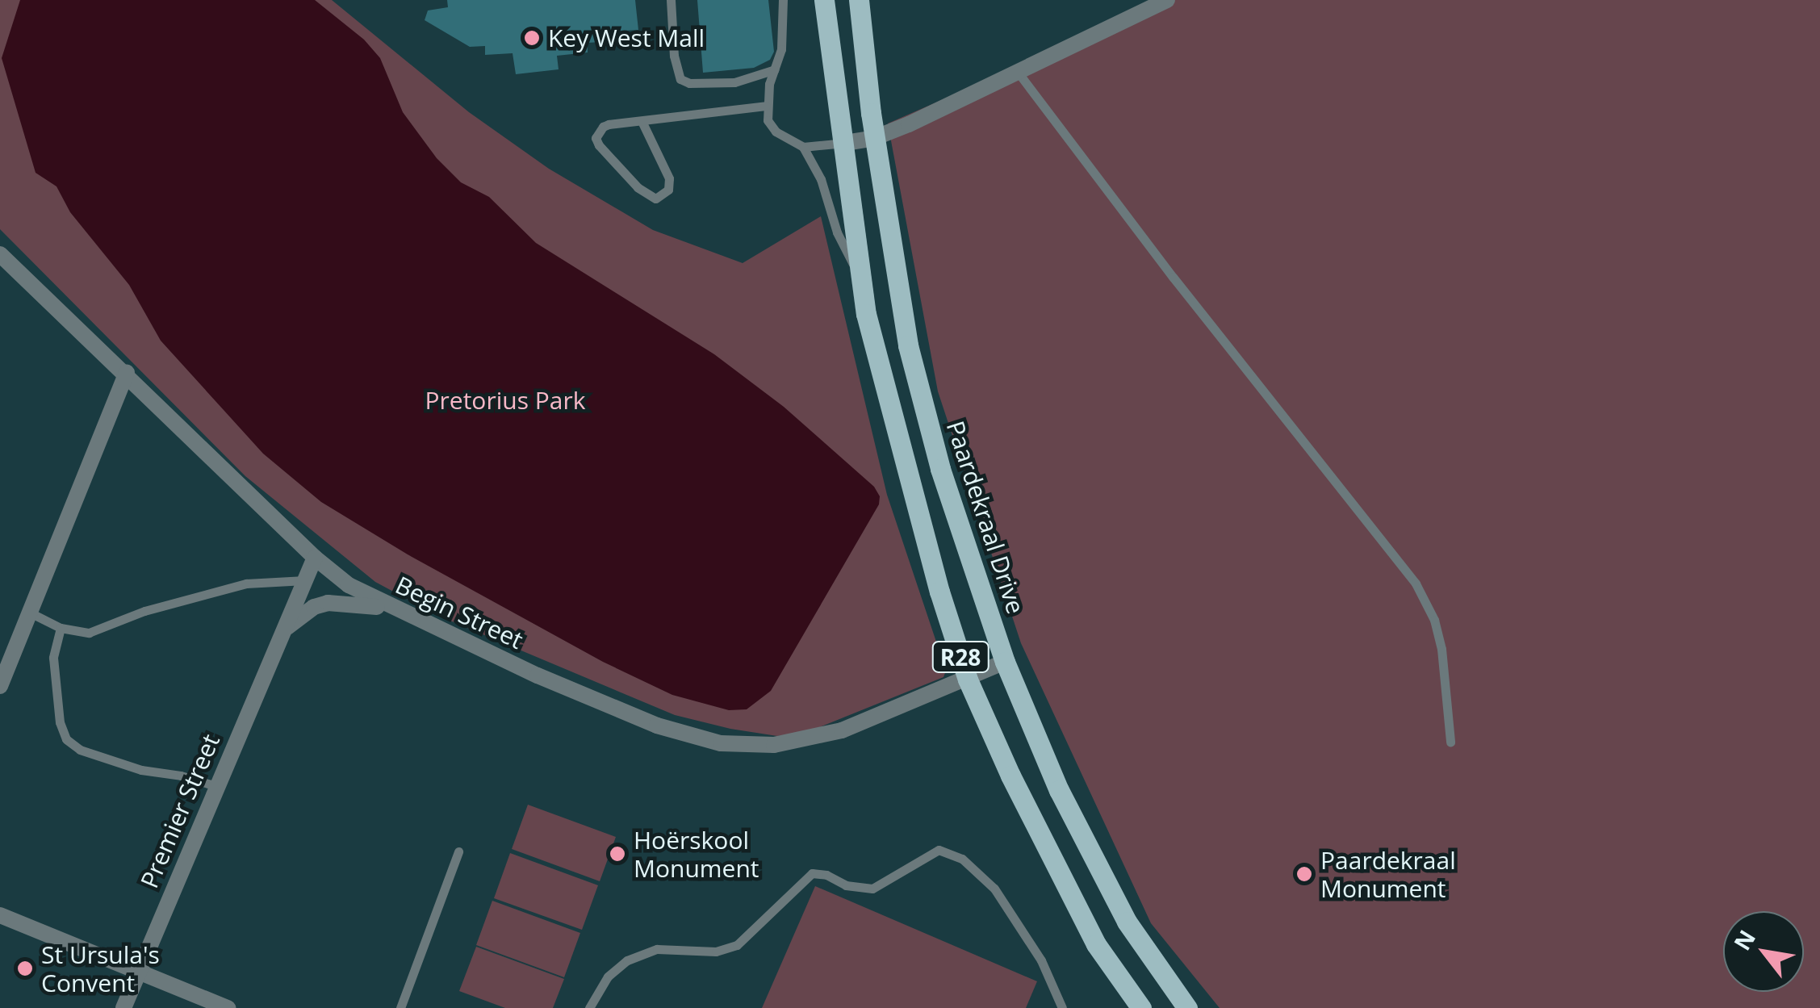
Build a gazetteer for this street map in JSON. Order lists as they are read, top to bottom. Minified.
{"streets":{"main road":["Paardekraal Drive","R28"],"street":["Begin Street","Premier Street"]},"crossings":[["Paardekraal Drive","Begin Street"],["Begin Street","R28"],["Begin Street","Premier Street"]],"parks":["Pretorius Park"],"places":["Key West Mall","Hoërskool Monument","Paardekraal Monument","St Ursula's Convent"],"north":"top left"}
